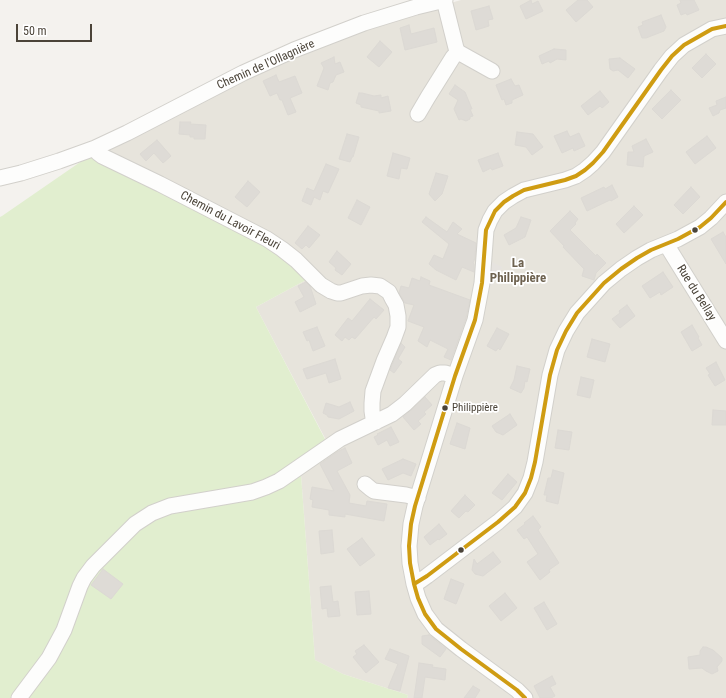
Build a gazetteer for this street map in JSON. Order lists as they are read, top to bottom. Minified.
{"streets":{"street":["Chemin de l'Ollagnière","Chemin du Lavoir Fleuri","Rue du Bellay"]},"crossings":[["Chemin de l'Ollagnière","Chemin du Lavoir Fleuri"]],"districts":["La Philippière"],"places":["Philippière"],"scale_bar":"50 m"}
